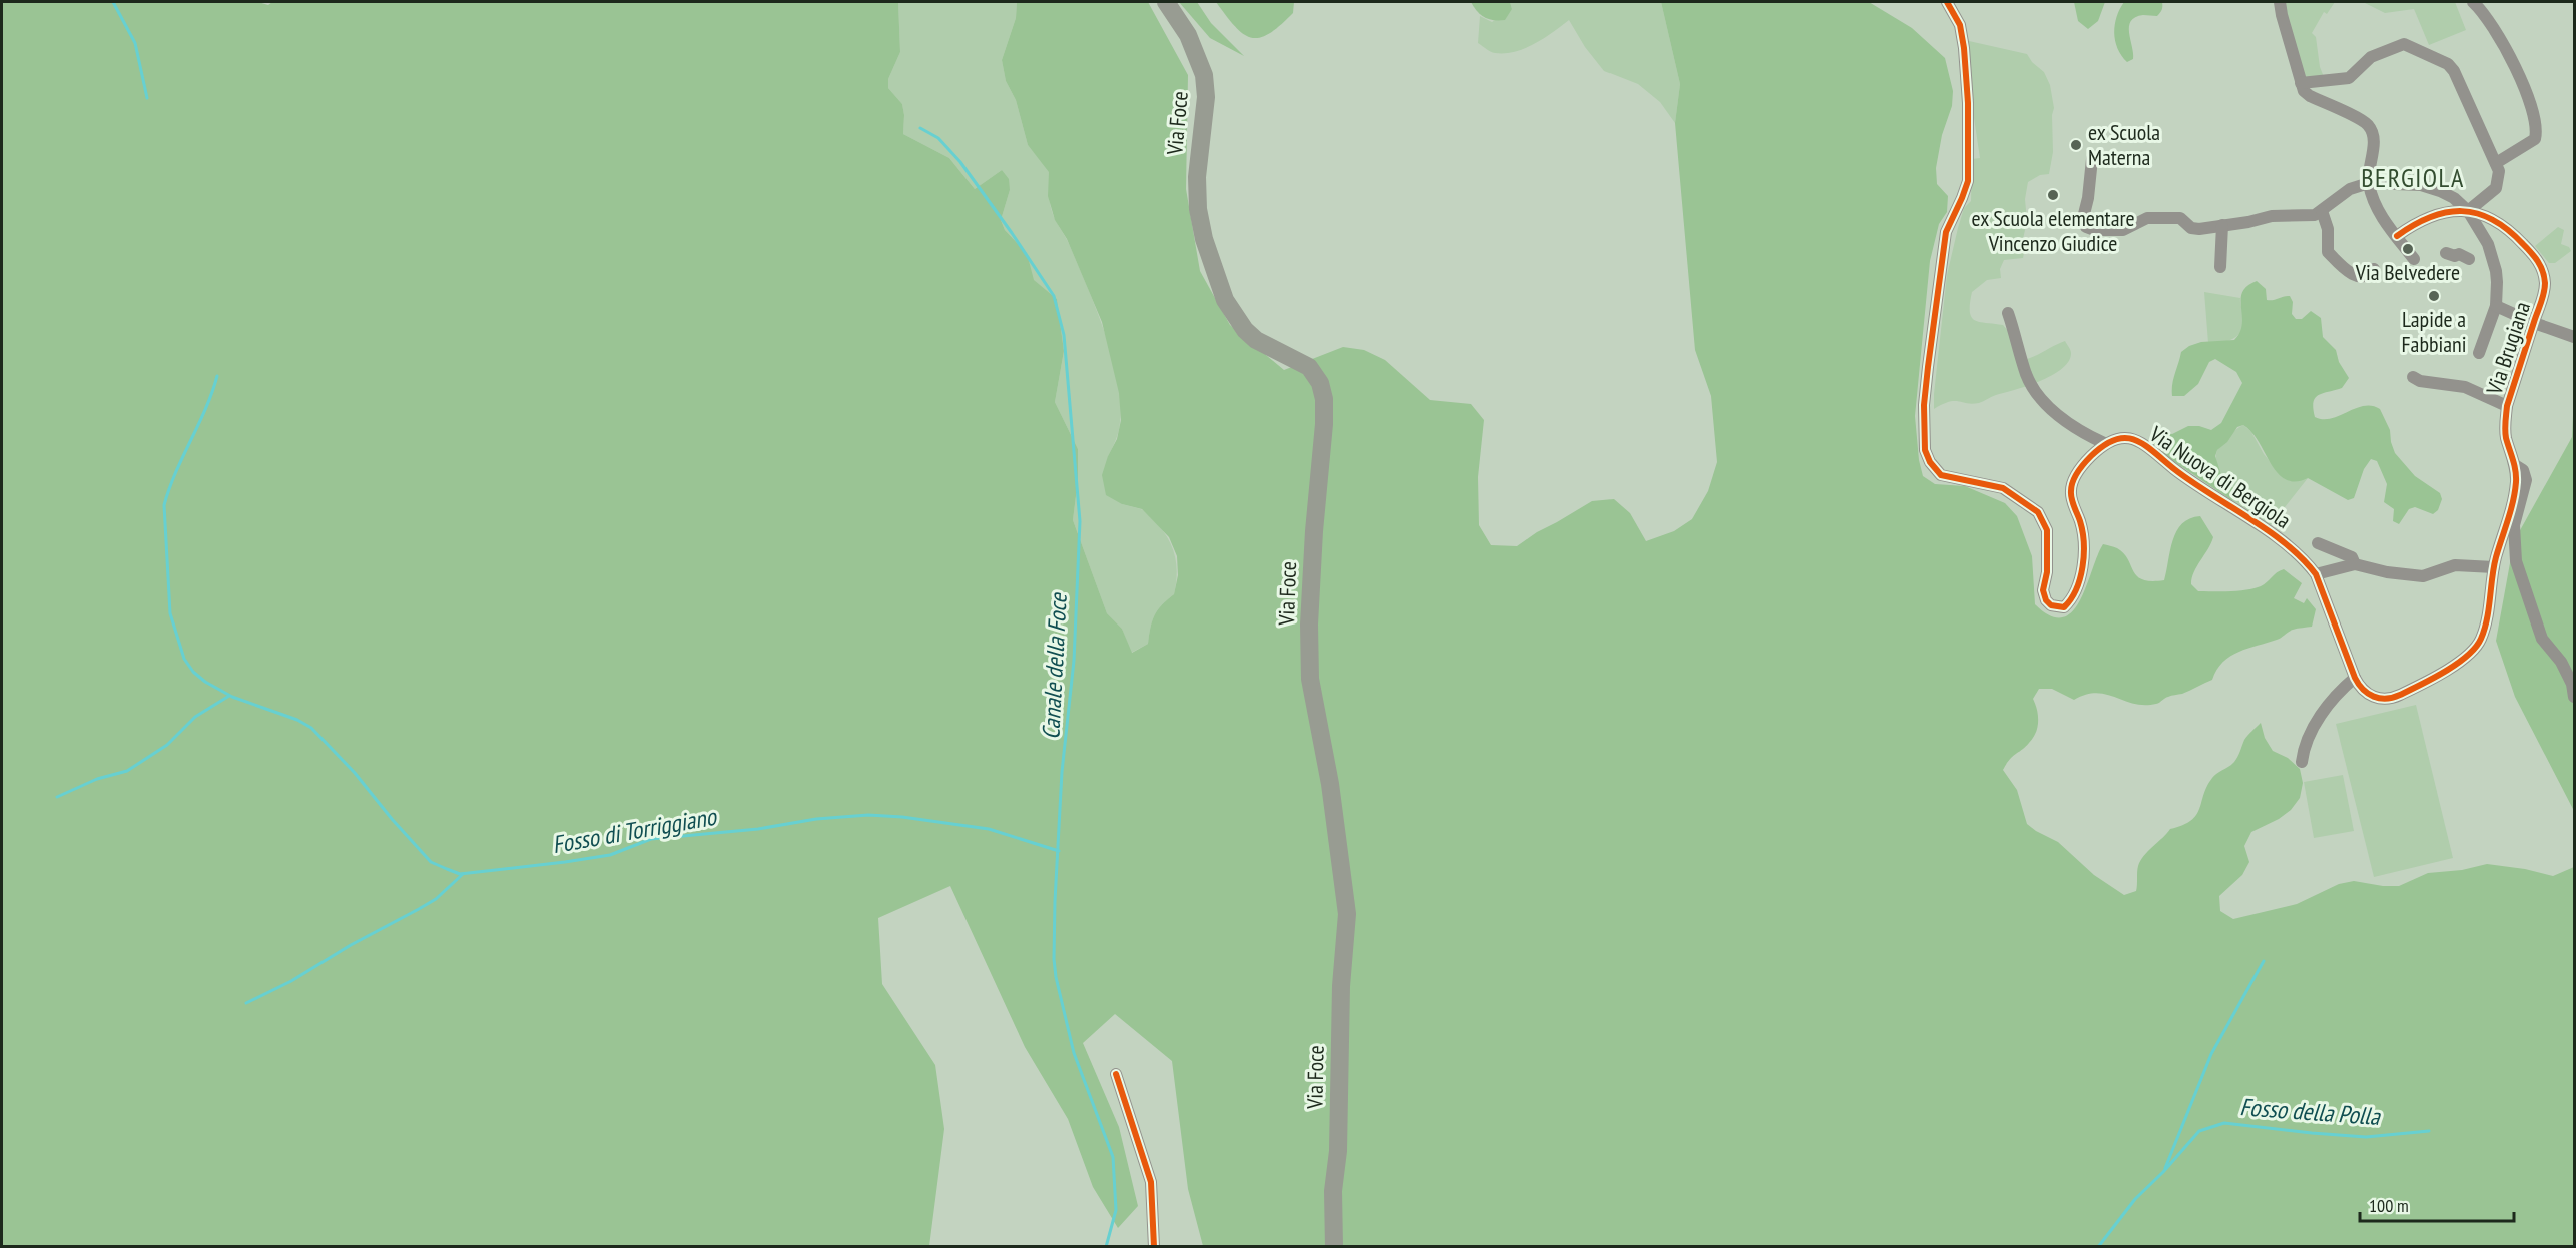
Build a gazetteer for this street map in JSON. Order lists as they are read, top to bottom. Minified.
{"streets":{"main road":["Via Foce"],"street":["Via Brugiana","Via Nuova di Bergiola"]},"crossings":[["Via Brugiana","Via Nuova di Bergiola"]],"districts":["BERGIOLA"],"water":["Canale della Foce","Fosso di Torriggiano","Fosso della Polla"],"places":["ex Scuola Materna","ex Scuola elementare Vincenzo Giudice","Via Belvedere","Lapide a Fabbiani"],"scale_bar":"100 m"}
